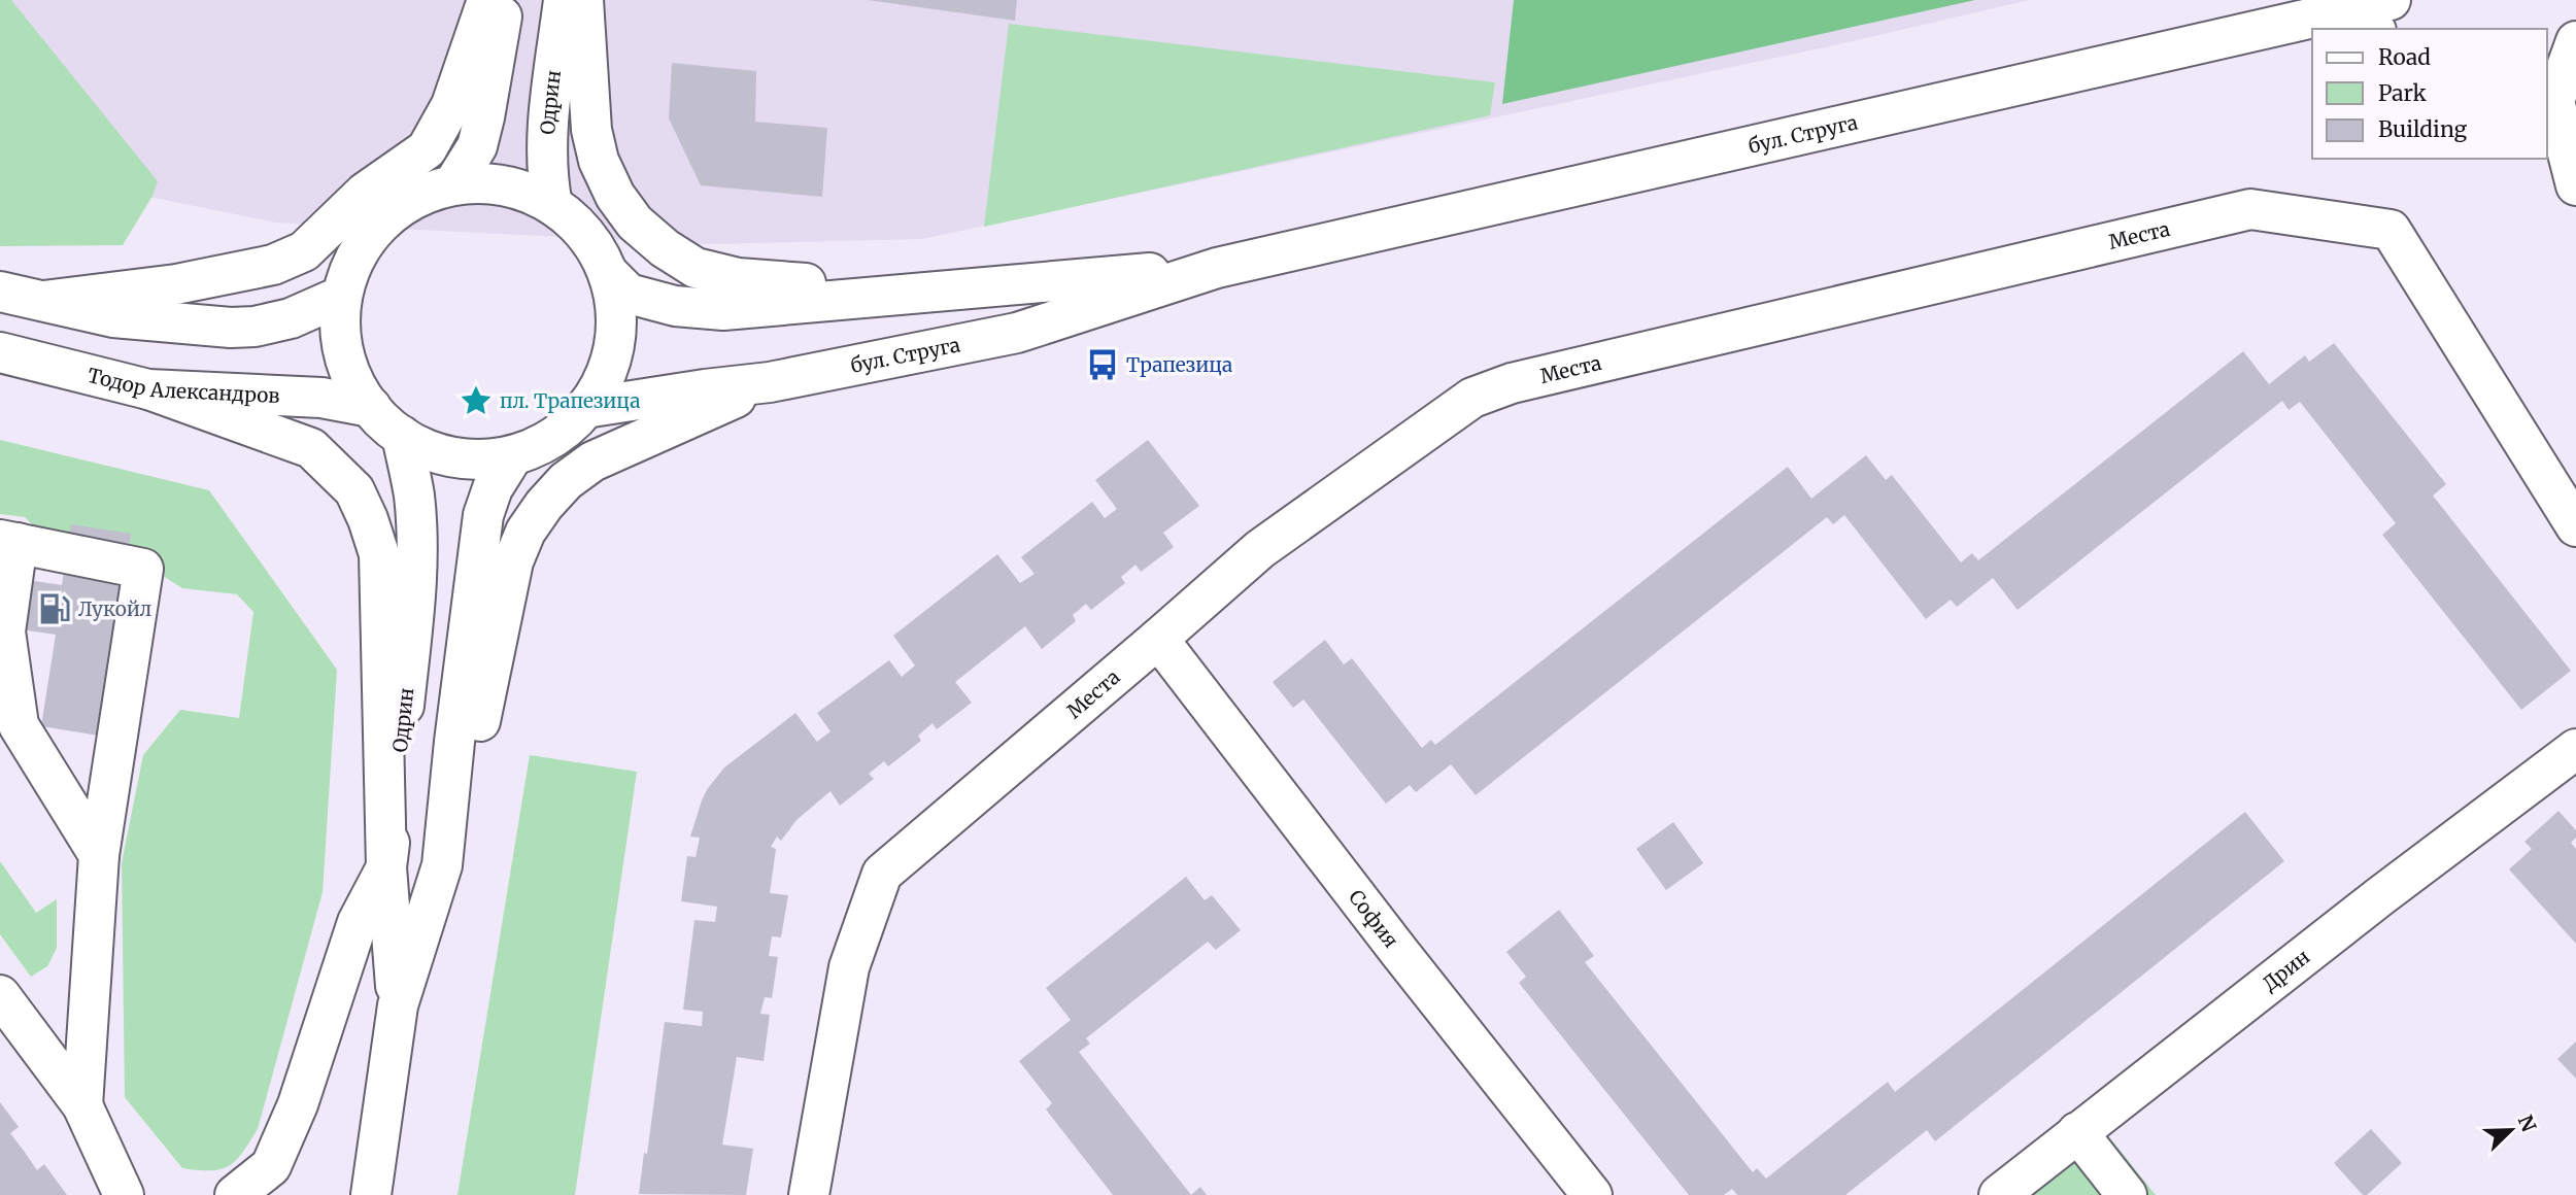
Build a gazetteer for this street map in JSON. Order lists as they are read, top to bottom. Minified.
{"streets":{"main road":["Одрин","бул. Струга","Места","Тодор Александров","София","Дрин"]},"crossings":[["Места","София"]],"places":{"bus stop":["Трапезица"],"place":["пл. Трапезица"],"fuel station":["Лукойл"]},"legend":["Road","Park","Building"],"north":"top right"}
